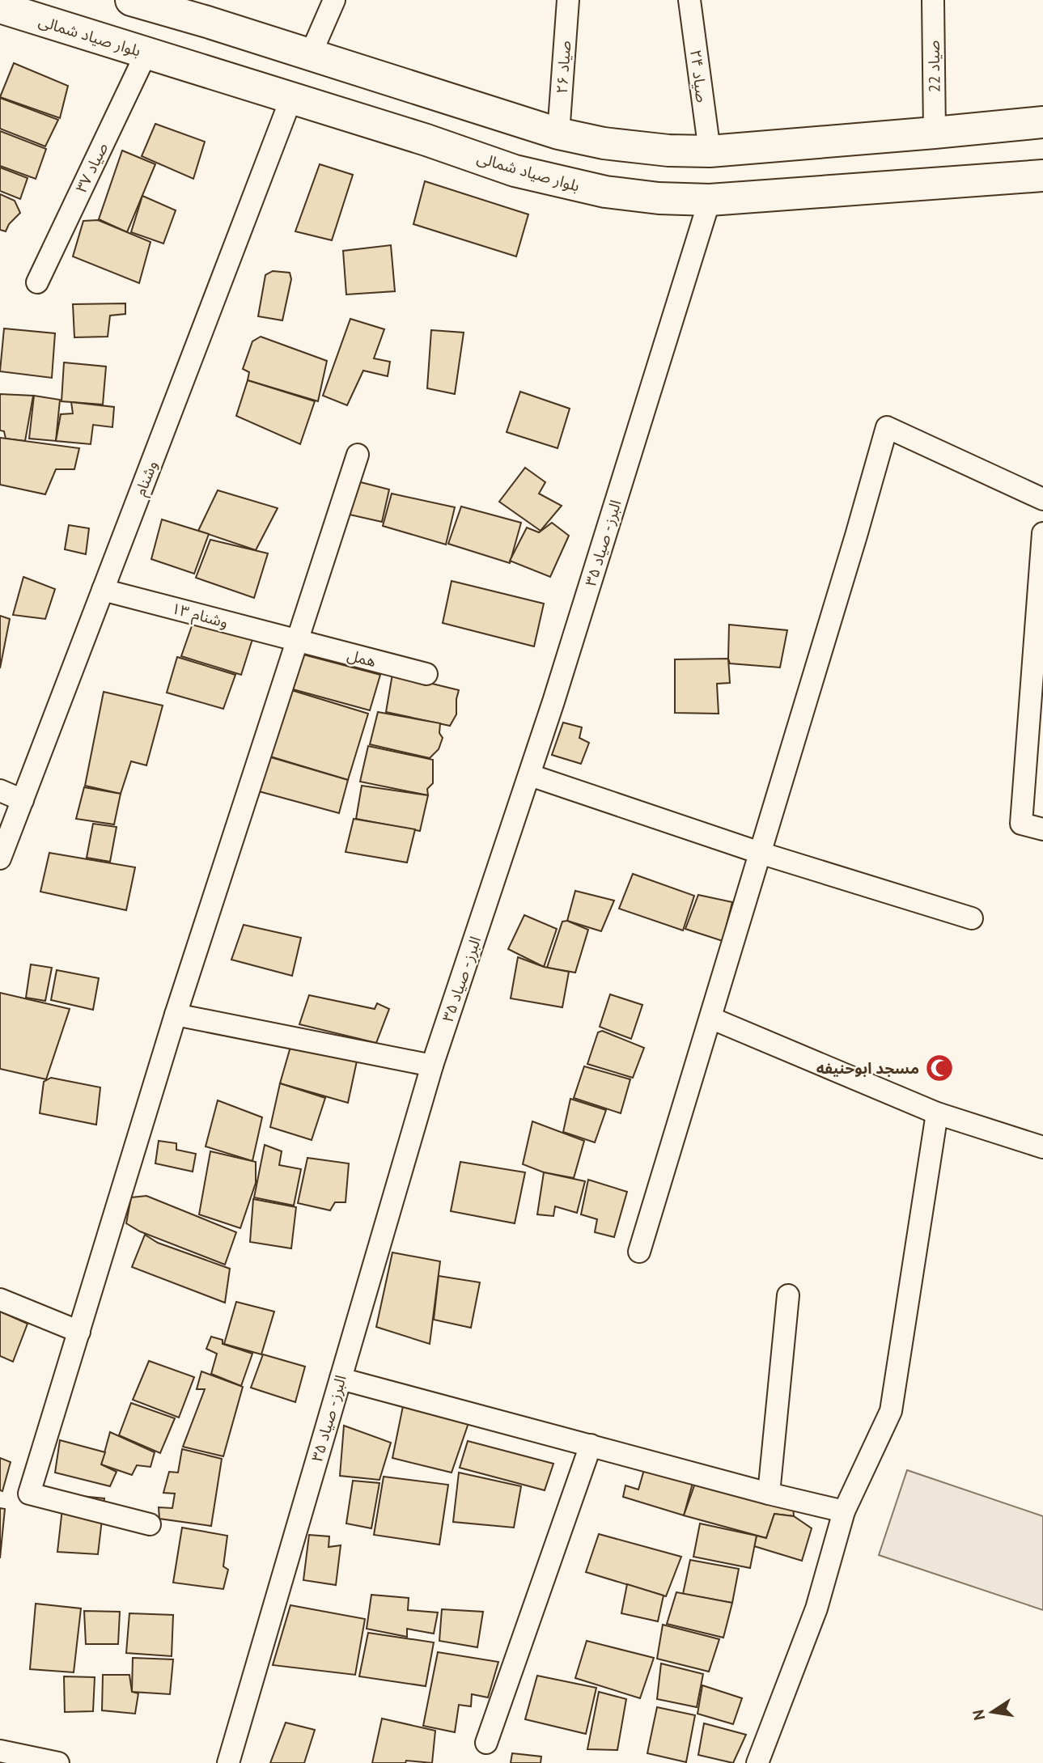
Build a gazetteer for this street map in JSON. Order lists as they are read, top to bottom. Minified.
{"streets":{"main road":["بلوار صیاد شمالی"],"street":["صیاد 22","صیاد ۲۶","صیاد ۲۴","صیاد ۳۷","وشنام","البرز - صیاد ۳۵","وشنام ۱۳","همل"]},"crossings":[["بلوار صیاد شمالی","صیاد ۳۷"],["بلوار صیاد شمالی","وشنام"],["بلوار صیاد شمالی","البرز - صیاد ۳۵"],["وشنام","وشنام ۱۳"],["وشنام ۱۳","همل"]],"places":{"mosque":["مسجد ابوحنیفه"]},"north":"left"}
